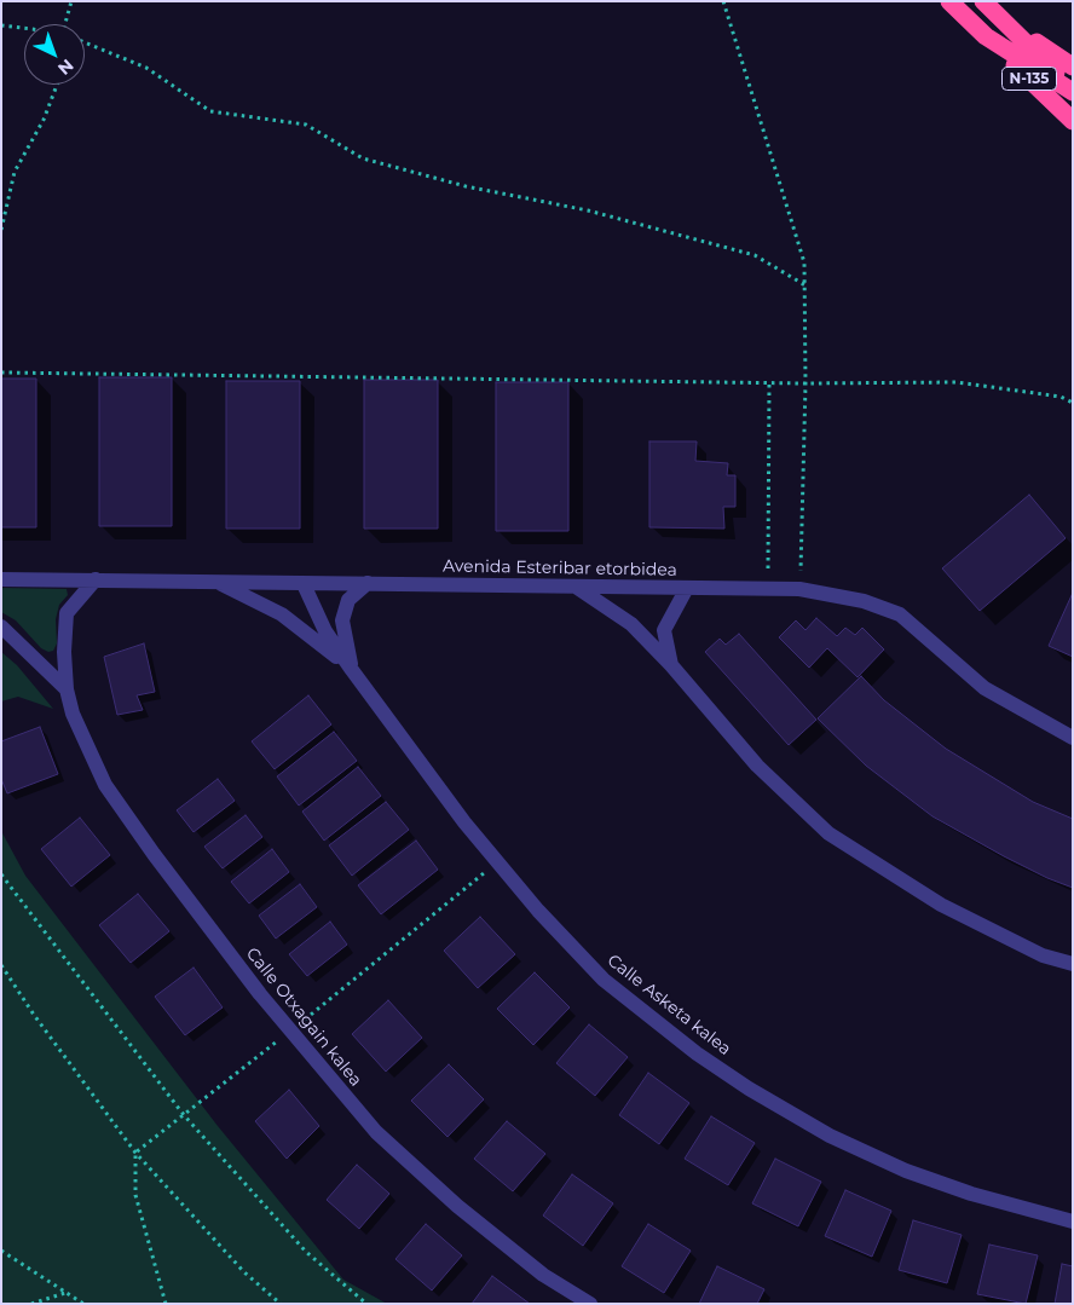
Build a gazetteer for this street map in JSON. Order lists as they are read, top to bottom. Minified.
{"streets":{"highway":["N-135"],"street":["Avenida Esteribar etorbidea","Calle Asketa kalea","Calle Otxagain kalea"]},"crossings":[["Avenida Esteribar etorbidea","Calle Asketa kalea"],["Avenida Esteribar etorbidea","Calle Otxagain kalea"]],"north":"bottom right"}
